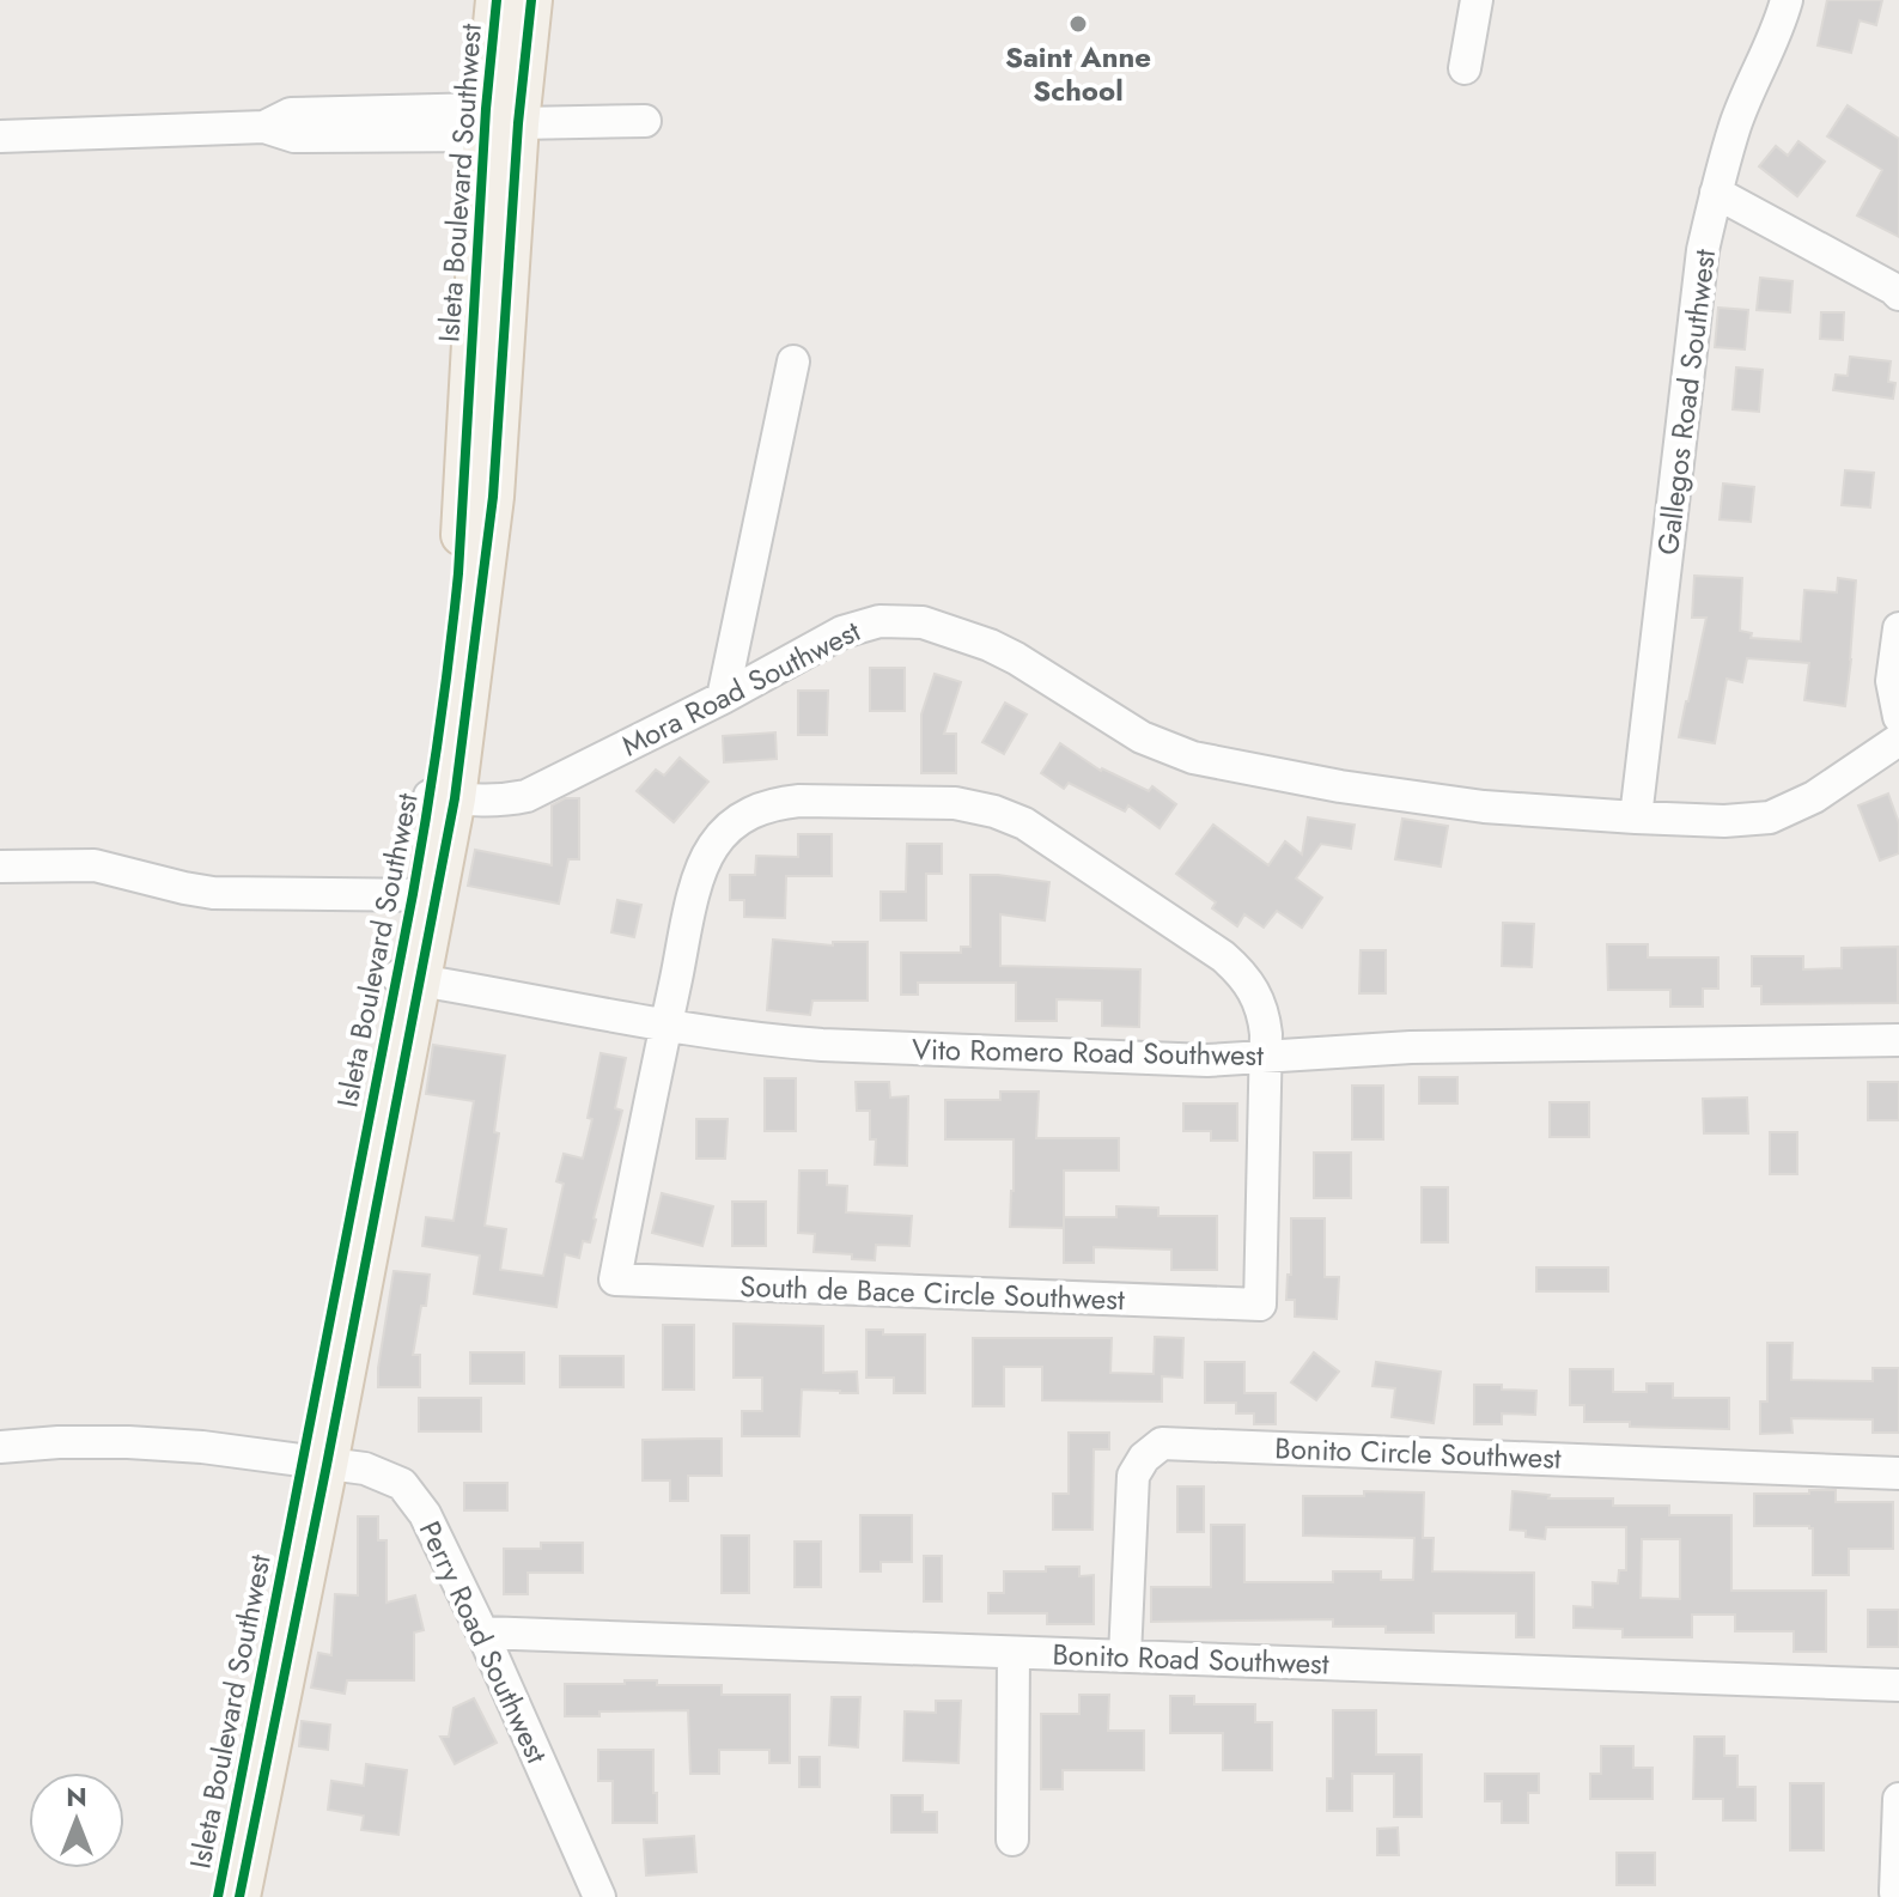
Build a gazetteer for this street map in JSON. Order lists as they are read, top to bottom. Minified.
{"streets":{"main road":["Isleta Boulevard Southwest"],"street":["Gallegos Road Southwest","Mora Road Southwest","Vito Romero Road Southwest","South de Bace Circle Southwest","Bonito Circle Southwest","Perry Road Southwest","Bonito Road Southwest"]},"crossings":[["Isleta Boulevard Southwest","Mora Road Southwest"],["Isleta Boulevard Southwest","Vito Romero Road Southwest"],["Isleta Boulevard Southwest","Perry Road Southwest"],["Gallegos Road Southwest","Mora Road Southwest"],["Vito Romero Road Southwest","South de Bace Circle Southwest"],["Bonito Circle Southwest","Bonito Road Southwest"],["Perry Road Southwest","Bonito Road Southwest"]],"places":["Saint Anne School"],"north":"top"}
